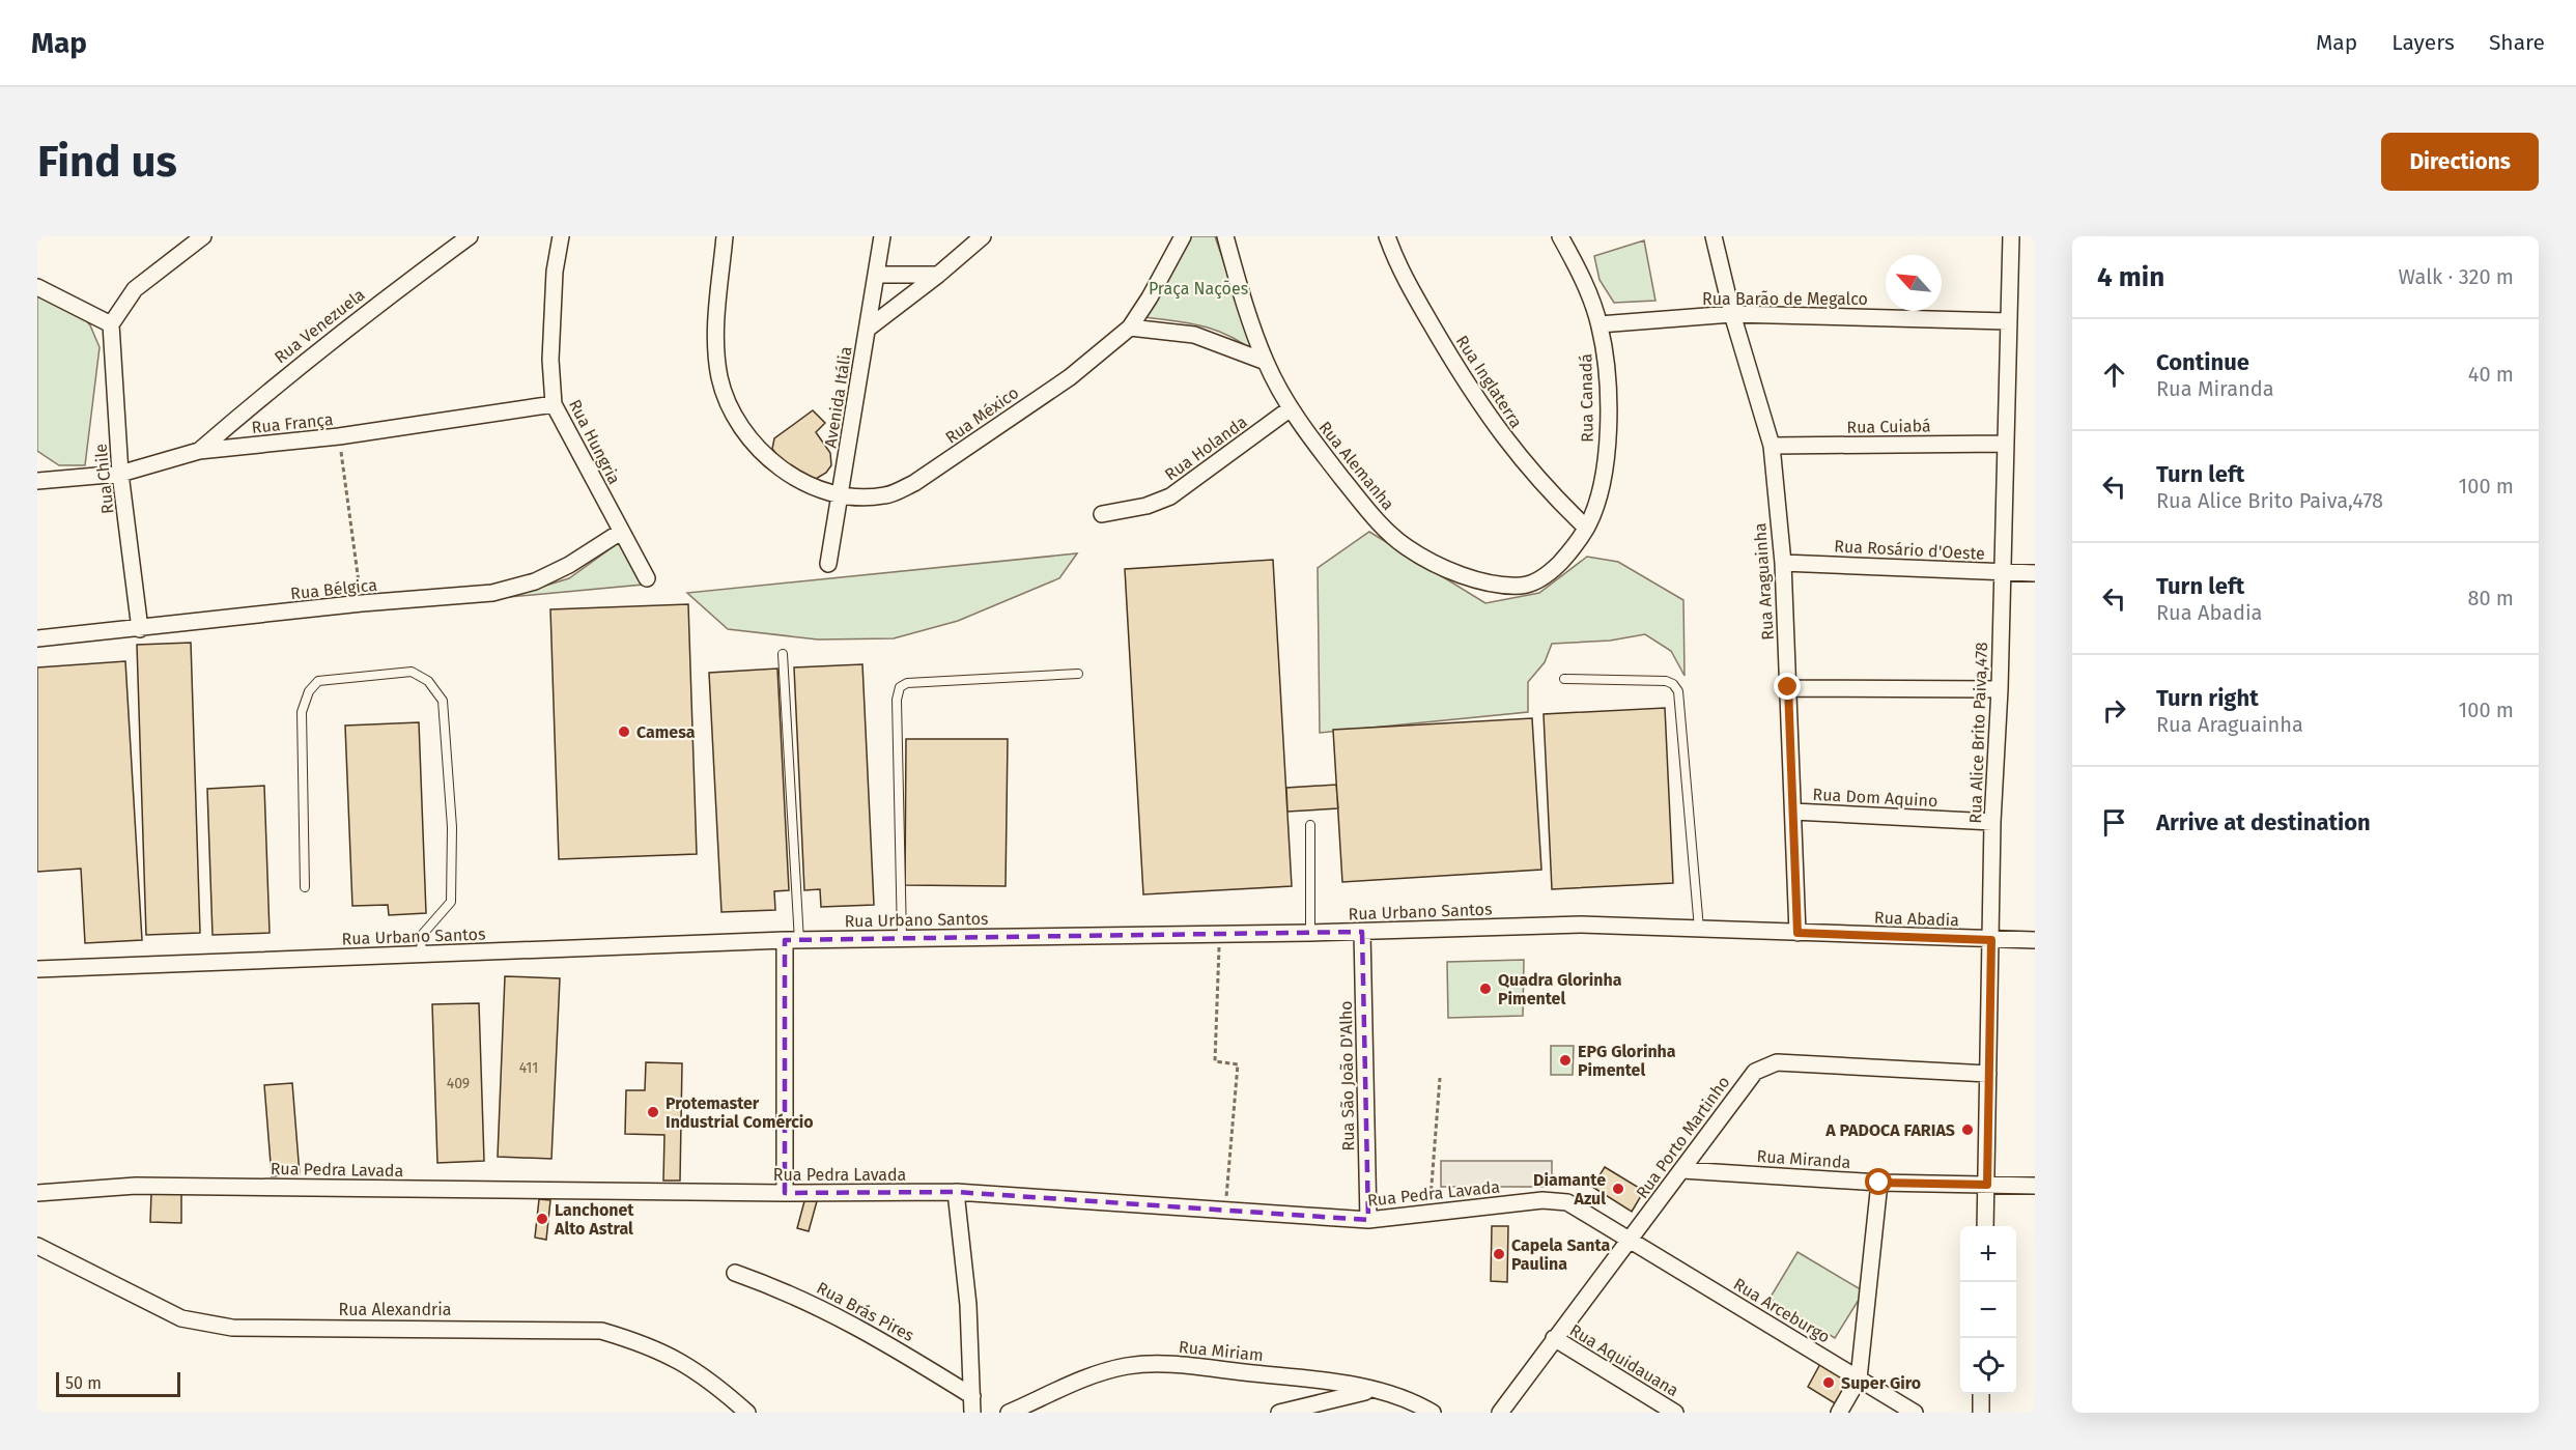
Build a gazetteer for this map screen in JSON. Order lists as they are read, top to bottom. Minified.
{"streets":{"street":["Rua Barão de Megalco","Rua Venezuela","Rua Inglaterra","Avenida Itália","Rua Canadá","Rua México","Rua França","Rua Cuiabá","Rua Hungria","Rua Holanda","Rua Alemanha","Rua Chile","Rua Rosário d'Oeste","Rua Araguainha","Rua Bélgica","Rua Alice Brito Paiva,478","Rua Dom Aquino","Rua Urbano Santos","Rua Abadia","Rua São João D'Alho","Rua Porto Martinho","Rua Miranda","Rua Pedra Lavada","Rua Alexandria","Rua Arceburgo","Rua Brás Pires","Rua Miriam","Rua Aquidauana"]},"crossings":[["Rua Barão de Megalco","Rua Canadá"],["Rua Barão de Megalco","Rua Araguainha"],["Rua Barão de Megalco","Rua Alice Brito Paiva,478"],["Rua Venezuela","Rua França"],["Rua Inglaterra","Rua Canadá"],["Rua Inglaterra","Rua Alemanha"],["Avenida Itália","Rua México"],["Rua Canadá","Rua Alemanha"],["Rua França","Rua Hungria"],["Rua França","Rua Chile"],["Rua Cuiabá","Rua Araguainha"],["Rua Cuiabá","Rua Alice Brito Paiva,478"],["Rua Hungria","Rua Bélgica"],["Rua Holanda","Rua Alemanha"],["Rua Chile","Rua Bélgica"],["Rua Rosário d'Oeste","Rua Araguainha"],["Rua Rosário d'Oeste","Rua Alice Brito Paiva,478"],["Rua Araguainha","Rua Dom Aquino"],["Rua Araguainha","Rua Urbano Santos"],["Rua Araguainha","Rua Abadia"],["Rua Alice Brito Paiva,478","Rua Dom Aquino"],["Rua Alice Brito Paiva,478","Rua Abadia"],["Rua Alice Brito Paiva,478","Rua Porto Martinho"],["Rua Alice Brito Paiva,478","Rua Miranda"],["Rua Urbano Santos","Rua Abadia"],["Rua Urbano Santos","Rua São João D'Alho"],["Rua São João D'Alho","Rua Pedra Lavada"],["Rua Porto Martinho","Rua Miranda"],["Rua Porto Martinho","Rua Pedra Lavada"],["Rua Porto Martinho","Rua Arceburgo"],["Rua Porto Martinho","Rua Aquidauana"],["Rua Pedra Lavada","Rua Arceburgo"]],"parks":["Praça Nações"],"places":["Camesa","Quadra Glorinha Pimentel","EPG Glorinha Pimentel","Protemaster Industrial Comércio","A PADOCA FARIAS","Diamante Azul","Lanchonet Alto Astral","Capela Santa Paulina","Super Giro"],"house_numbers":["411","409"],"scale_bar":"50 m","north":"top left","page":{"header":"Map","nav":["Map","Layers","Share"],"buttons":"Directions","title":"Find us","heading":["4 min","Walk · 320 m"],"list":[["Continue","Rua Miranda","40 m"],["Turn left","Rua Alice Brito Paiva,478","100 m"],["Turn left","Rua Abadia","80 m"],["Turn right","Rua Araguainha","100 m"],"Arrive at destination"],"map_buttons":["+","−"],"scale":"50 m"}}
